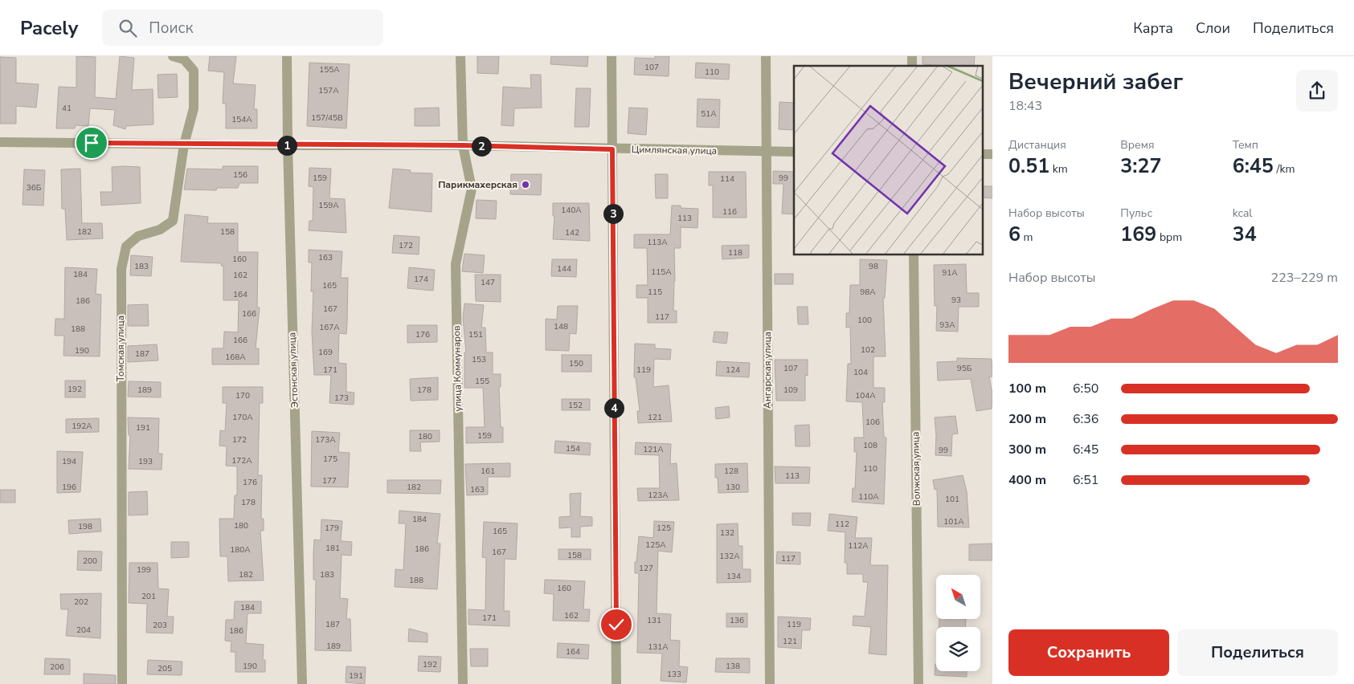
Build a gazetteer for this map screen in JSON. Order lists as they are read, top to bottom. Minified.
{"streets":{"street":["Цимлянская улица","Томская улица","улица Коммунаров","Эстонская улица","Ангарская улица","Волжская улица"]},"crossings":[["Цимлянская улица","Томская улица"],["Цимлянская улица","улица Коммунаров"],["Цимлянская улица","Эстонская улица"],["Цимлянская улица","Ангарская улица"]],"places":["Парикмахерская"],"house_numbers":["107","155А","110","157А","41","51А","157/45В","154А","156","159","99","114","36Б","159А","140А","116","113","182","158","142","113А","172","118","163","160","183","98","144","115А","91А","184","162","174","147","165","115","98А","164","93","186","167","166","117","100","93А","148","167А","188","176","151","166","102","190","169","187","168А","153","150","107","95Б","171","119","124","104","155","192","189","178","109","170","104А","173","152","170А","121","106","192А","191","159","180","172","173А","108","154","121А","99","175","172А","194","193","110","161","128","113","177","176","196","182","130","163","123А","110А","101","178","184","101А","112","180","198","179","125","165","132","125А","112А","181","186","180А","167","158","132А","117","200","127","199","182","183","134","188","160","201","202","184","162","171","131","136","187","119","203","204","186","121","189","131А","164","192","190","138","206","205","133","191"],"north":"top left","page":{"header":"Pacely","search":"Поиск","nav":["Карта","Слои","Поделиться"],"heading":["Вечерний забег","18:43"],"stats":[["Дистанция","0.51 km"],["Время","3:27"],["Темп","6:45 /km"],["Набор высоты","6 m"],["Пульс","169 bpm"],["kcal","34"]],"pins":["1","2","3","4"],"chart":["Набор высоты","223–229 m"],"list":[{"name":"100 m","note":"6:50"},{"name":"200 m","note":"6:36"},{"name":"300 m","note":"6:45"},{"name":"400 m","note":"6:51"}],"buttons":["Сохранить","Поделиться"]}}
